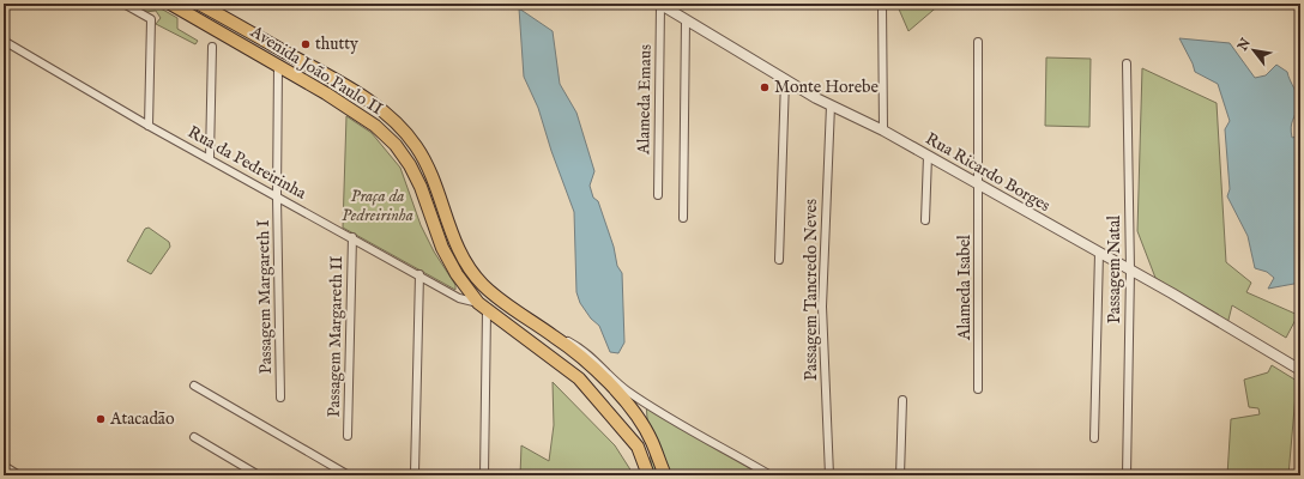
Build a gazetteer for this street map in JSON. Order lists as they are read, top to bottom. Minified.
{"streets":{"main road":["Avenida João Paulo II"],"street":["Alameda Emaus","Rua da Pedreirinha","Rua Ricardo Borges","Passagem Natal","Alameda Isabel","Passagem Tancredo Neves","Passagem Margareth I","Passagem Margareth II"]},"crossings":[["Avenida João Paulo II","Rua da Pedreirinha"],["Avenida João Paulo II","Passagem Margareth I"],["Alameda Emaus","Rua Ricardo Borges"],["Rua da Pedreirinha","Passagem Margareth I"],["Rua da Pedreirinha","Passagem Margareth II"],["Rua Ricardo Borges","Passagem Natal"],["Rua Ricardo Borges","Alameda Isabel"],["Rua Ricardo Borges","Passagem Tancredo Neves"]],"parks":["Praça da Pedreirinha"],"places":["thutty","Monte Horebe","Atacadão"],"north":"top left"}
